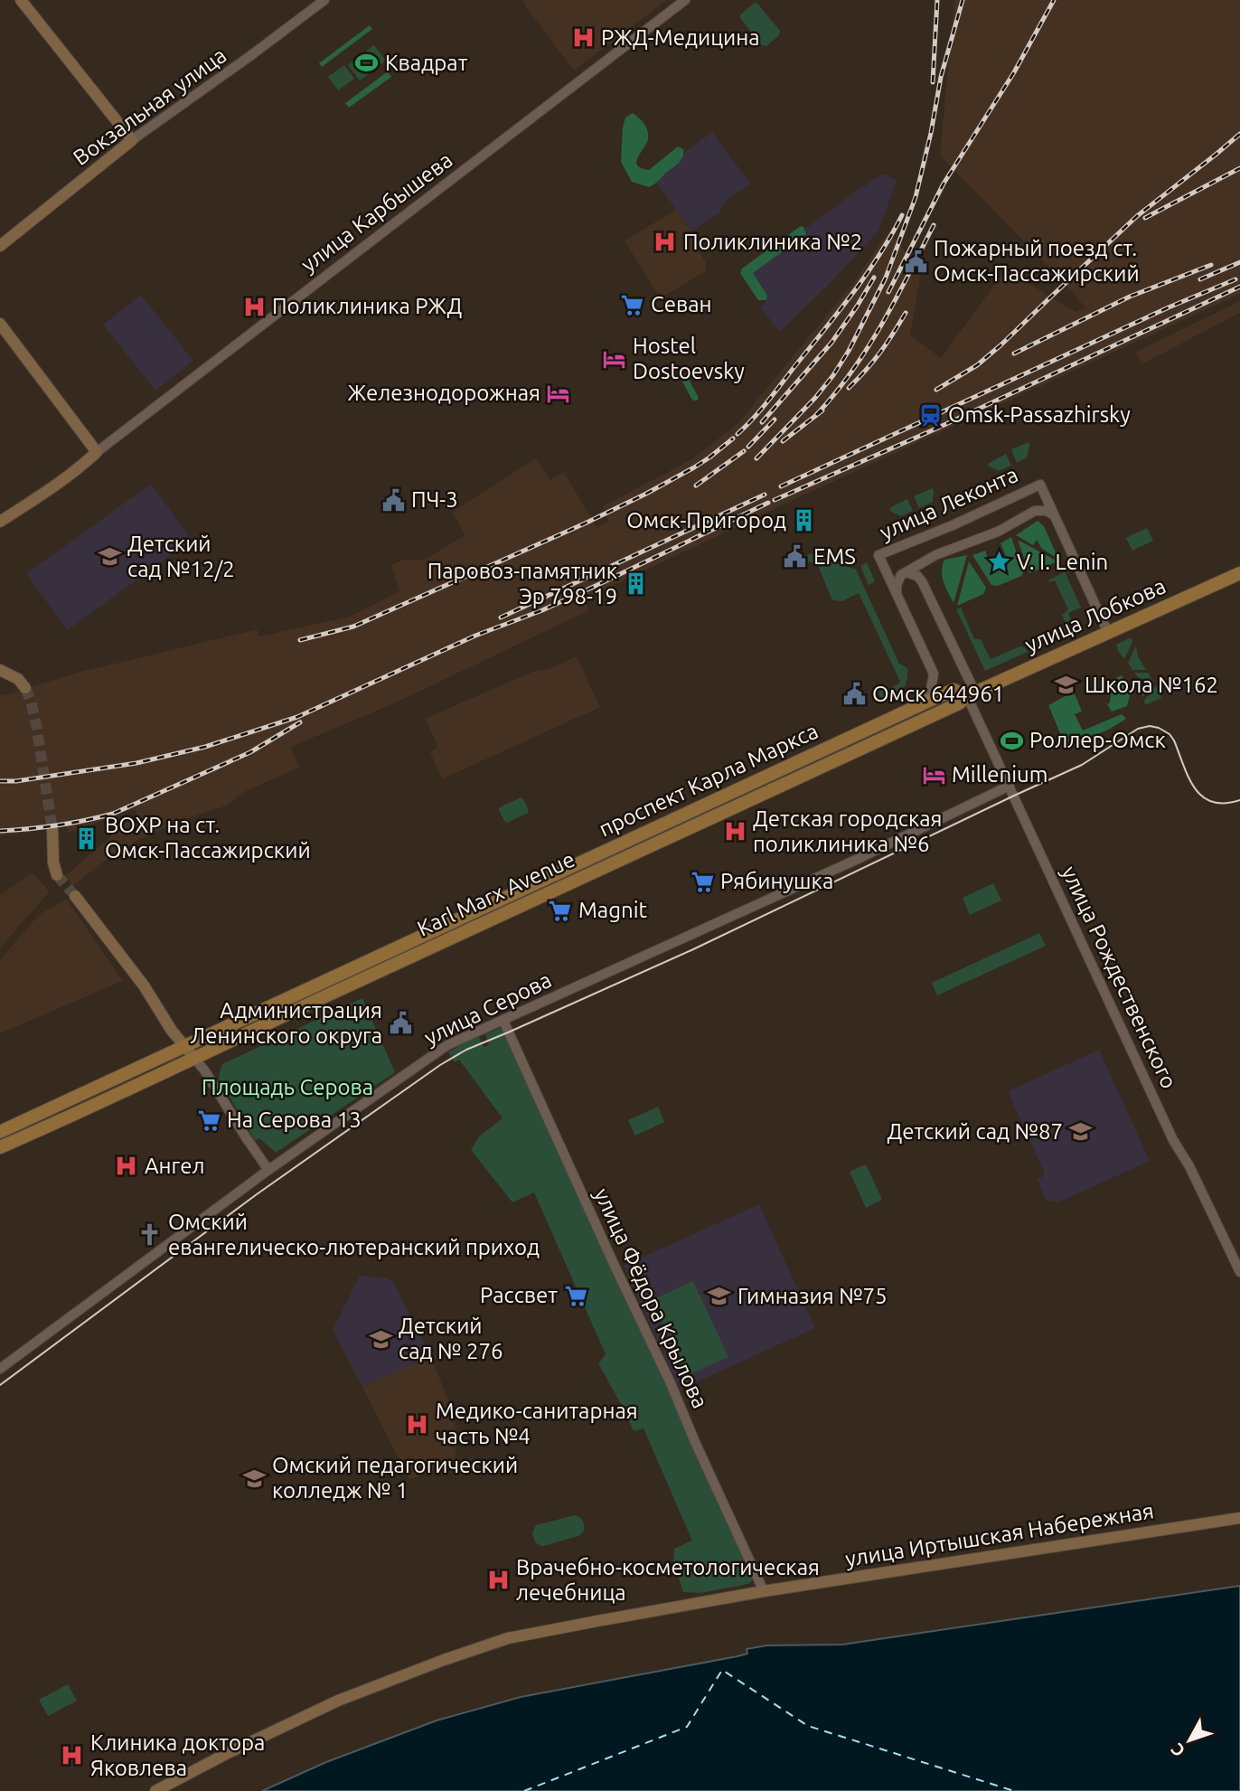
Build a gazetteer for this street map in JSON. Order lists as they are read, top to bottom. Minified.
{"streets":{"main road":["Вокзальная улица","улица Карбышева","улица Лобкова","проспект Карла Маркса","Karl Marx Avenue","улица Иртышская Набережная"],"street":["улица Леконта","улица Рождественского","улица Серова","улица Фёдора Крылова"]},"crossings":[["улица Лобкова","Karl Marx Avenue"],["улица Лобкова","улица Рождественского"],["проспект Карла Маркса","Karl Marx Avenue"],["Karl Marx Avenue","улица Рождественского"],["улица Рождественского","улица Серова"],["улица Серова","улица Фёдора Крылова"],["улица Фёдора Крылова","улица Иртышская Набережная"]],"parks":["Площадь Серова"],"places":{"hospital":["РЖД-Медицина","Поликлиника №2","Поликлиника РЖД","Детская городская поликлиника №6","Ангел","Медико-санитарная часть №4","Врачебно-косметологическая лечебница","Клиника доктора Яковлева"],"sports":["Квадрат","Роллер-Омск"],"public building":["Пожарный поезд ст. Омск-Пассажирский","ПЧ-3","EMS","Омск 644961","Администрация Ленинского округа"],"supermarket":["Севан","Рябинушка","Magnit","На Серова 13","Рассвет"],"hotel":["Hostel Dostoevsky","Железнодорожная","Millenium"],"station":["Omsk-Passazhirsky"],"building":["Омск-Пригород","Паровоз-памятник Эр 798-19","ВОХР на ст. Омск-Пассажирский"],"school or university":["Детский сад №12/2","Школа №162","Детский сад №87","Гимназия №75","Детский сад № 276","Омский педагогический колледж № 1"],"place":["V. I. Lenin"],"church":["Омский евангелическо-лютеранский приход"]},"north":"bottom left"}
